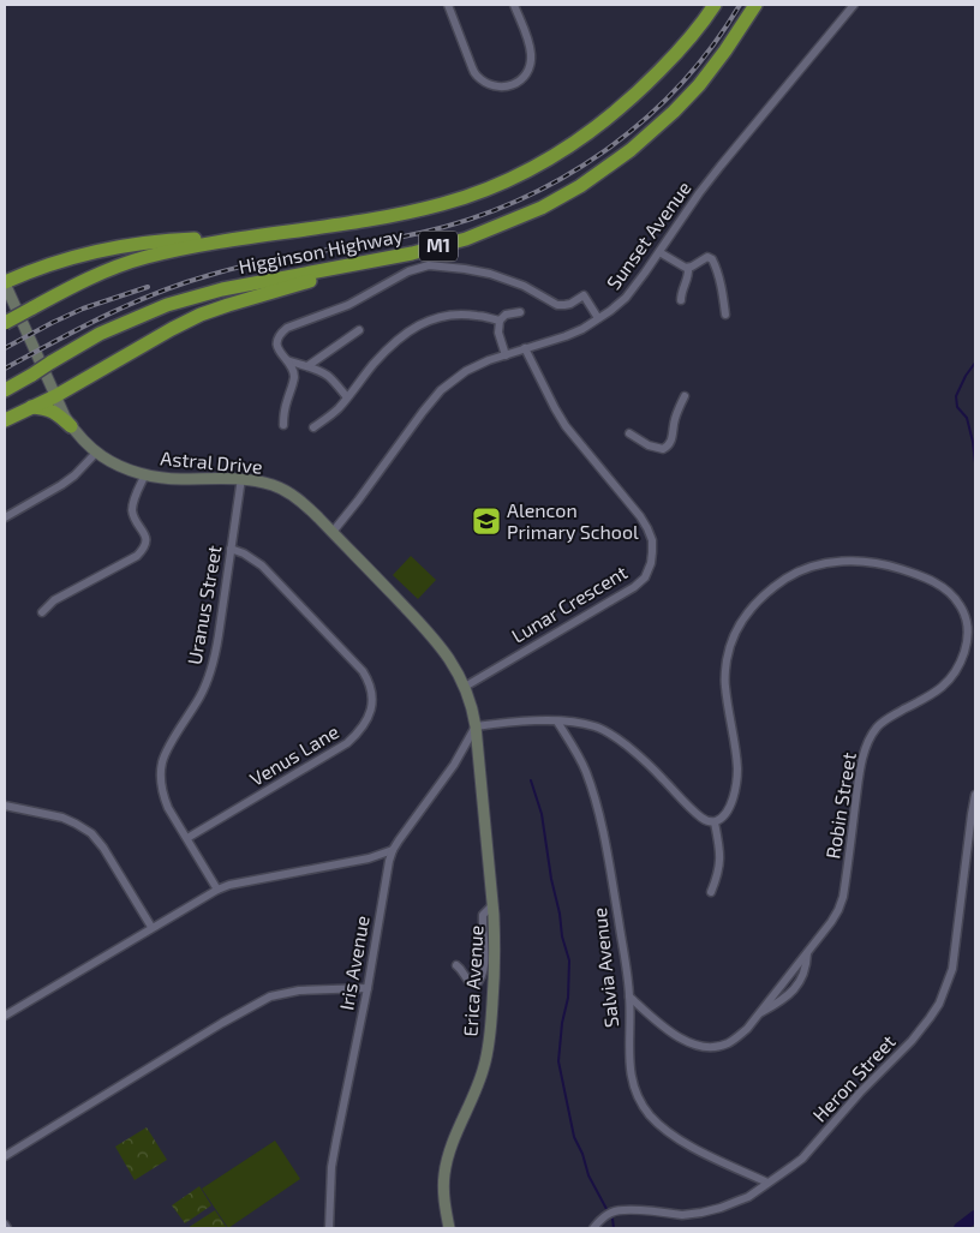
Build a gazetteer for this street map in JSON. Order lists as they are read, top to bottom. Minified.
{"streets":{"highway":["M1","Higginson Highway"],"street":["Sunset Avenue","Astral Drive","Lunar Crescent","Uranus Street","Venus Lane","Robin Street","Iris Avenue","Salvia Avenue","Erica Avenue","Heron Street"]},"crossings":[["Sunset Avenue","Astral Drive"],["Sunset Avenue","Lunar Crescent"],["Astral Drive","Lunar Crescent"],["Astral Drive","Uranus Street"],["Astral Drive","Iris Avenue"],["Astral Drive","Erica Avenue"],["Uranus Street","Venus Lane"],["Robin Street","Salvia Avenue"],["Iris Avenue","Erica Avenue"],["Salvia Avenue","Heron Street"]],"places":{"school or university":["Alencon Primary School"]}}
